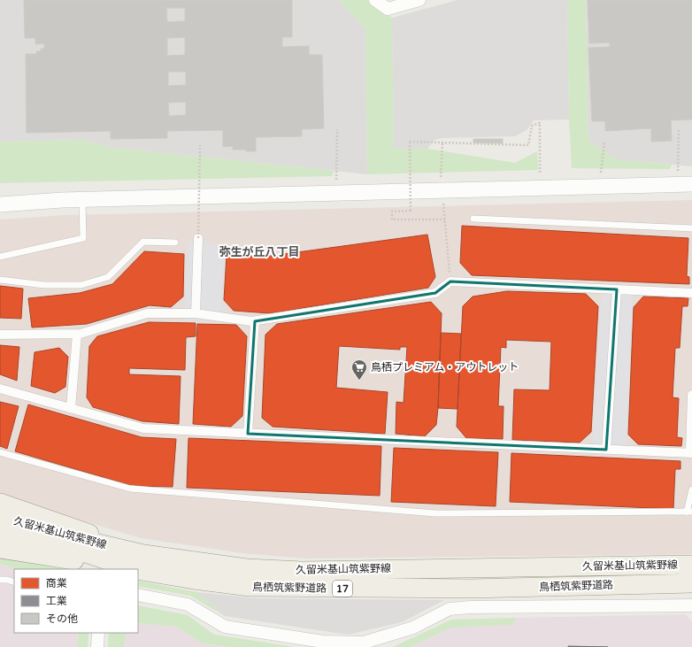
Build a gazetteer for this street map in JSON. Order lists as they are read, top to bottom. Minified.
{"streets":{"main road":["久留米基山筑紫野線","鳥栖筑紫野道路","17"]},"crossings":[["久留米基山筑紫野線","鳥栖筑紫野道路"]],"districts":["弥生が丘八丁目"],"places":{"supermarket":["鳥栖プレミアム・アウトレット"]},"legend":["商業","工業","その他"]}
